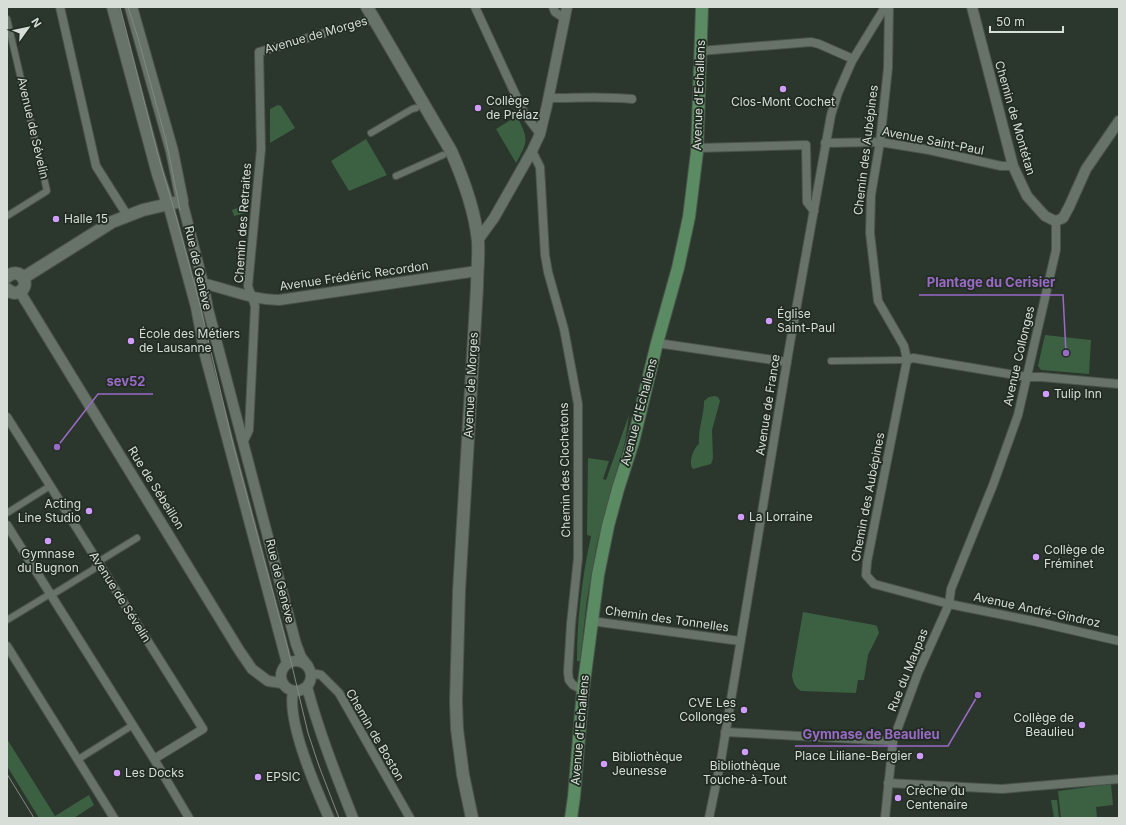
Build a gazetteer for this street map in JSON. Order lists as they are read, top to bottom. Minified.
{"streets":{"main road":["Avenue de Morges","Avenue d'Echallens","Rue de Genève"],"street":["Chemin de Montétan","Avenue de Sévelin","Avenue Saint-Paul","Chemin des Aubépines","Chemin des Retraites","Avenue Frédéric Recordon","Avenue Collonges","Avenue de France","Chemin des Clochetons","Rue de Sébeillon","Avenue André-Gindroz","Chemin des Tonnelles","Rue du Maupas","Chemin de Boston"]},"crossings":[["Avenue de Morges","Chemin des Retraites"],["Avenue de Morges","Avenue Frédéric Recordon"],["Avenue d'Echallens","Chemin des Clochetons"],["Avenue d'Echallens","Chemin des Tonnelles"],["Chemin de Montétan","Avenue Saint-Paul"],["Chemin de Montétan","Avenue Collonges"],["Avenue Saint-Paul","Chemin des Aubépines"],["Avenue Saint-Paul","Avenue de France"],["Chemin des Aubépines","Avenue Collonges"],["Chemin des Aubépines","Avenue André-Gindroz"],["Chemin des Aubépines","Rue du Maupas"],["Chemin des Retraites","Rue de Genève"],["Chemin des Retraites","Avenue Frédéric Recordon"],["Rue de Genève","Avenue Frédéric Recordon"],["Rue de Genève","Rue de Sébeillon"],["Rue de Genève","Chemin de Boston"],["Avenue Collonges","Avenue André-Gindroz"],["Avenue Collonges","Rue du Maupas"],["Avenue de France","Chemin des Tonnelles"],["Rue de Sébeillon","Chemin de Boston"],["Avenue André-Gindroz","Rue du Maupas"]],"places":["Clos-Mont Cochet","Collège de Prélaz","Halle 15","Église Saint-Paul","École des Métiers de Lausanne","Plantage du Cerisier","Tulip Inn","sev52","Acting Line Studio","La Lorraine","Gymnase du Bugnon","Collège de Fréminet","Gymnase de Beaulieu","CVE Les Collonges","Collège de Beaulieu","Bibliothèque Touche-à-Tout","Place Liliane-Bergier","Bibliothèque Jeunesse","Les Docks","EPSIC","Crèche du Centenaire"],"scale_bar":"50 m","north":"top right"}
